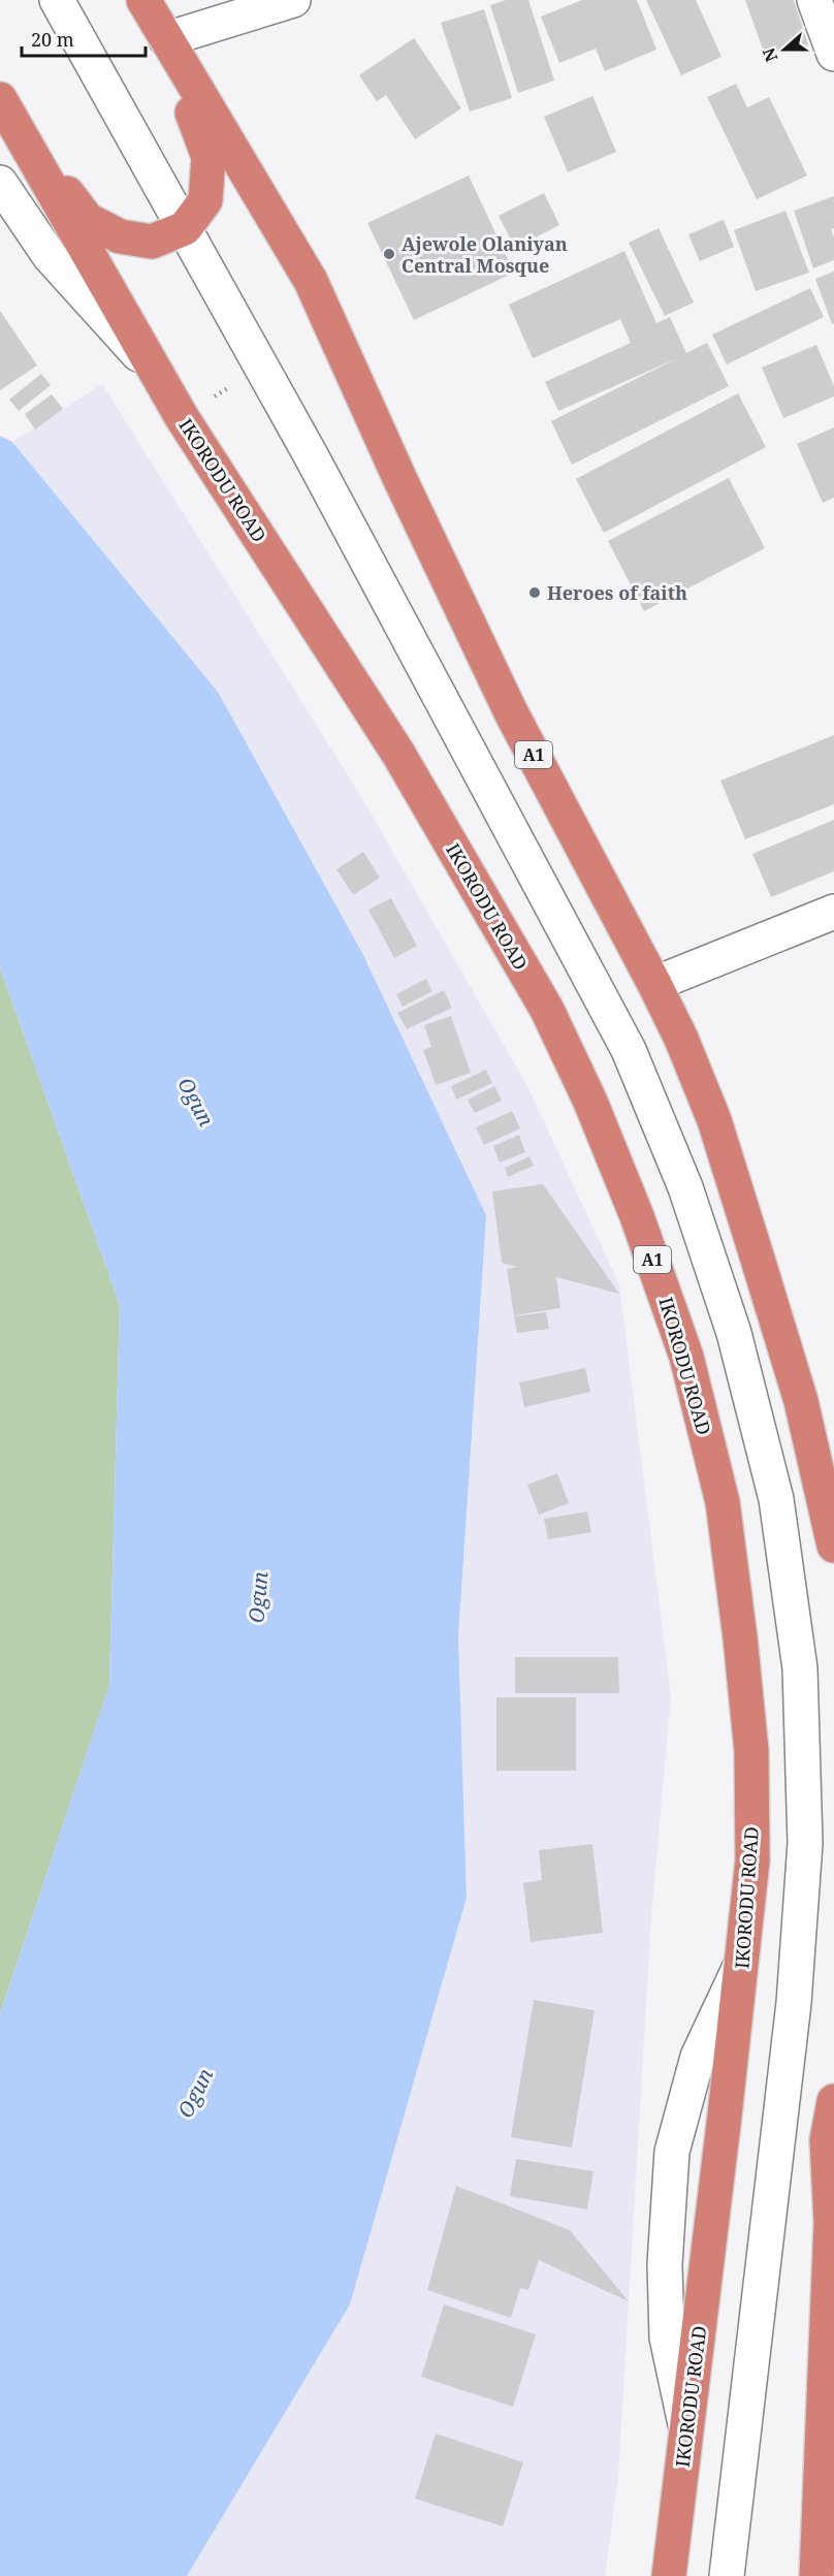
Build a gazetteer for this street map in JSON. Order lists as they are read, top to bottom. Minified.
{"streets":{"highway":["IKORODU ROAD","A1"]},"water":["Ogun"],"places":["Ajewole Olaniyan Central Mosque","Heroes of faith"],"scale_bar":"20 m","north":"left"}
